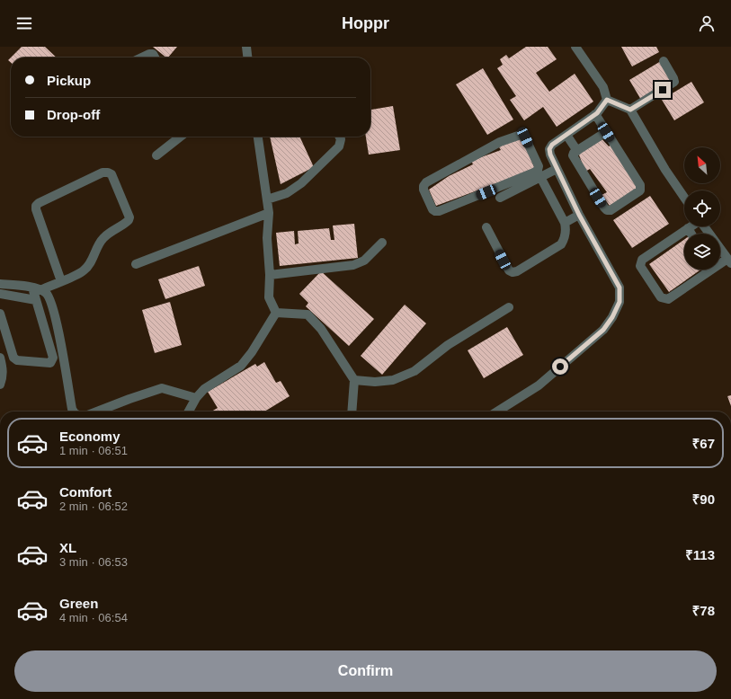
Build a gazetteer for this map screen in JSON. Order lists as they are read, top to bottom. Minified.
{"north":"top left","page":{"header":"Hoppr","banner":["Pickup","Drop-off"],"list":[{"name":"Economy","note":"1 min · 06:51","value":"₹67"},{"name":"Comfort","note":"2 min · 06:52","value":"₹90"},{"name":"XL","note":"3 min · 06:53","value":"₹113"},{"name":"Green","note":"4 min · 06:54","value":"₹78"}],"buttons":"Confirm"}}
